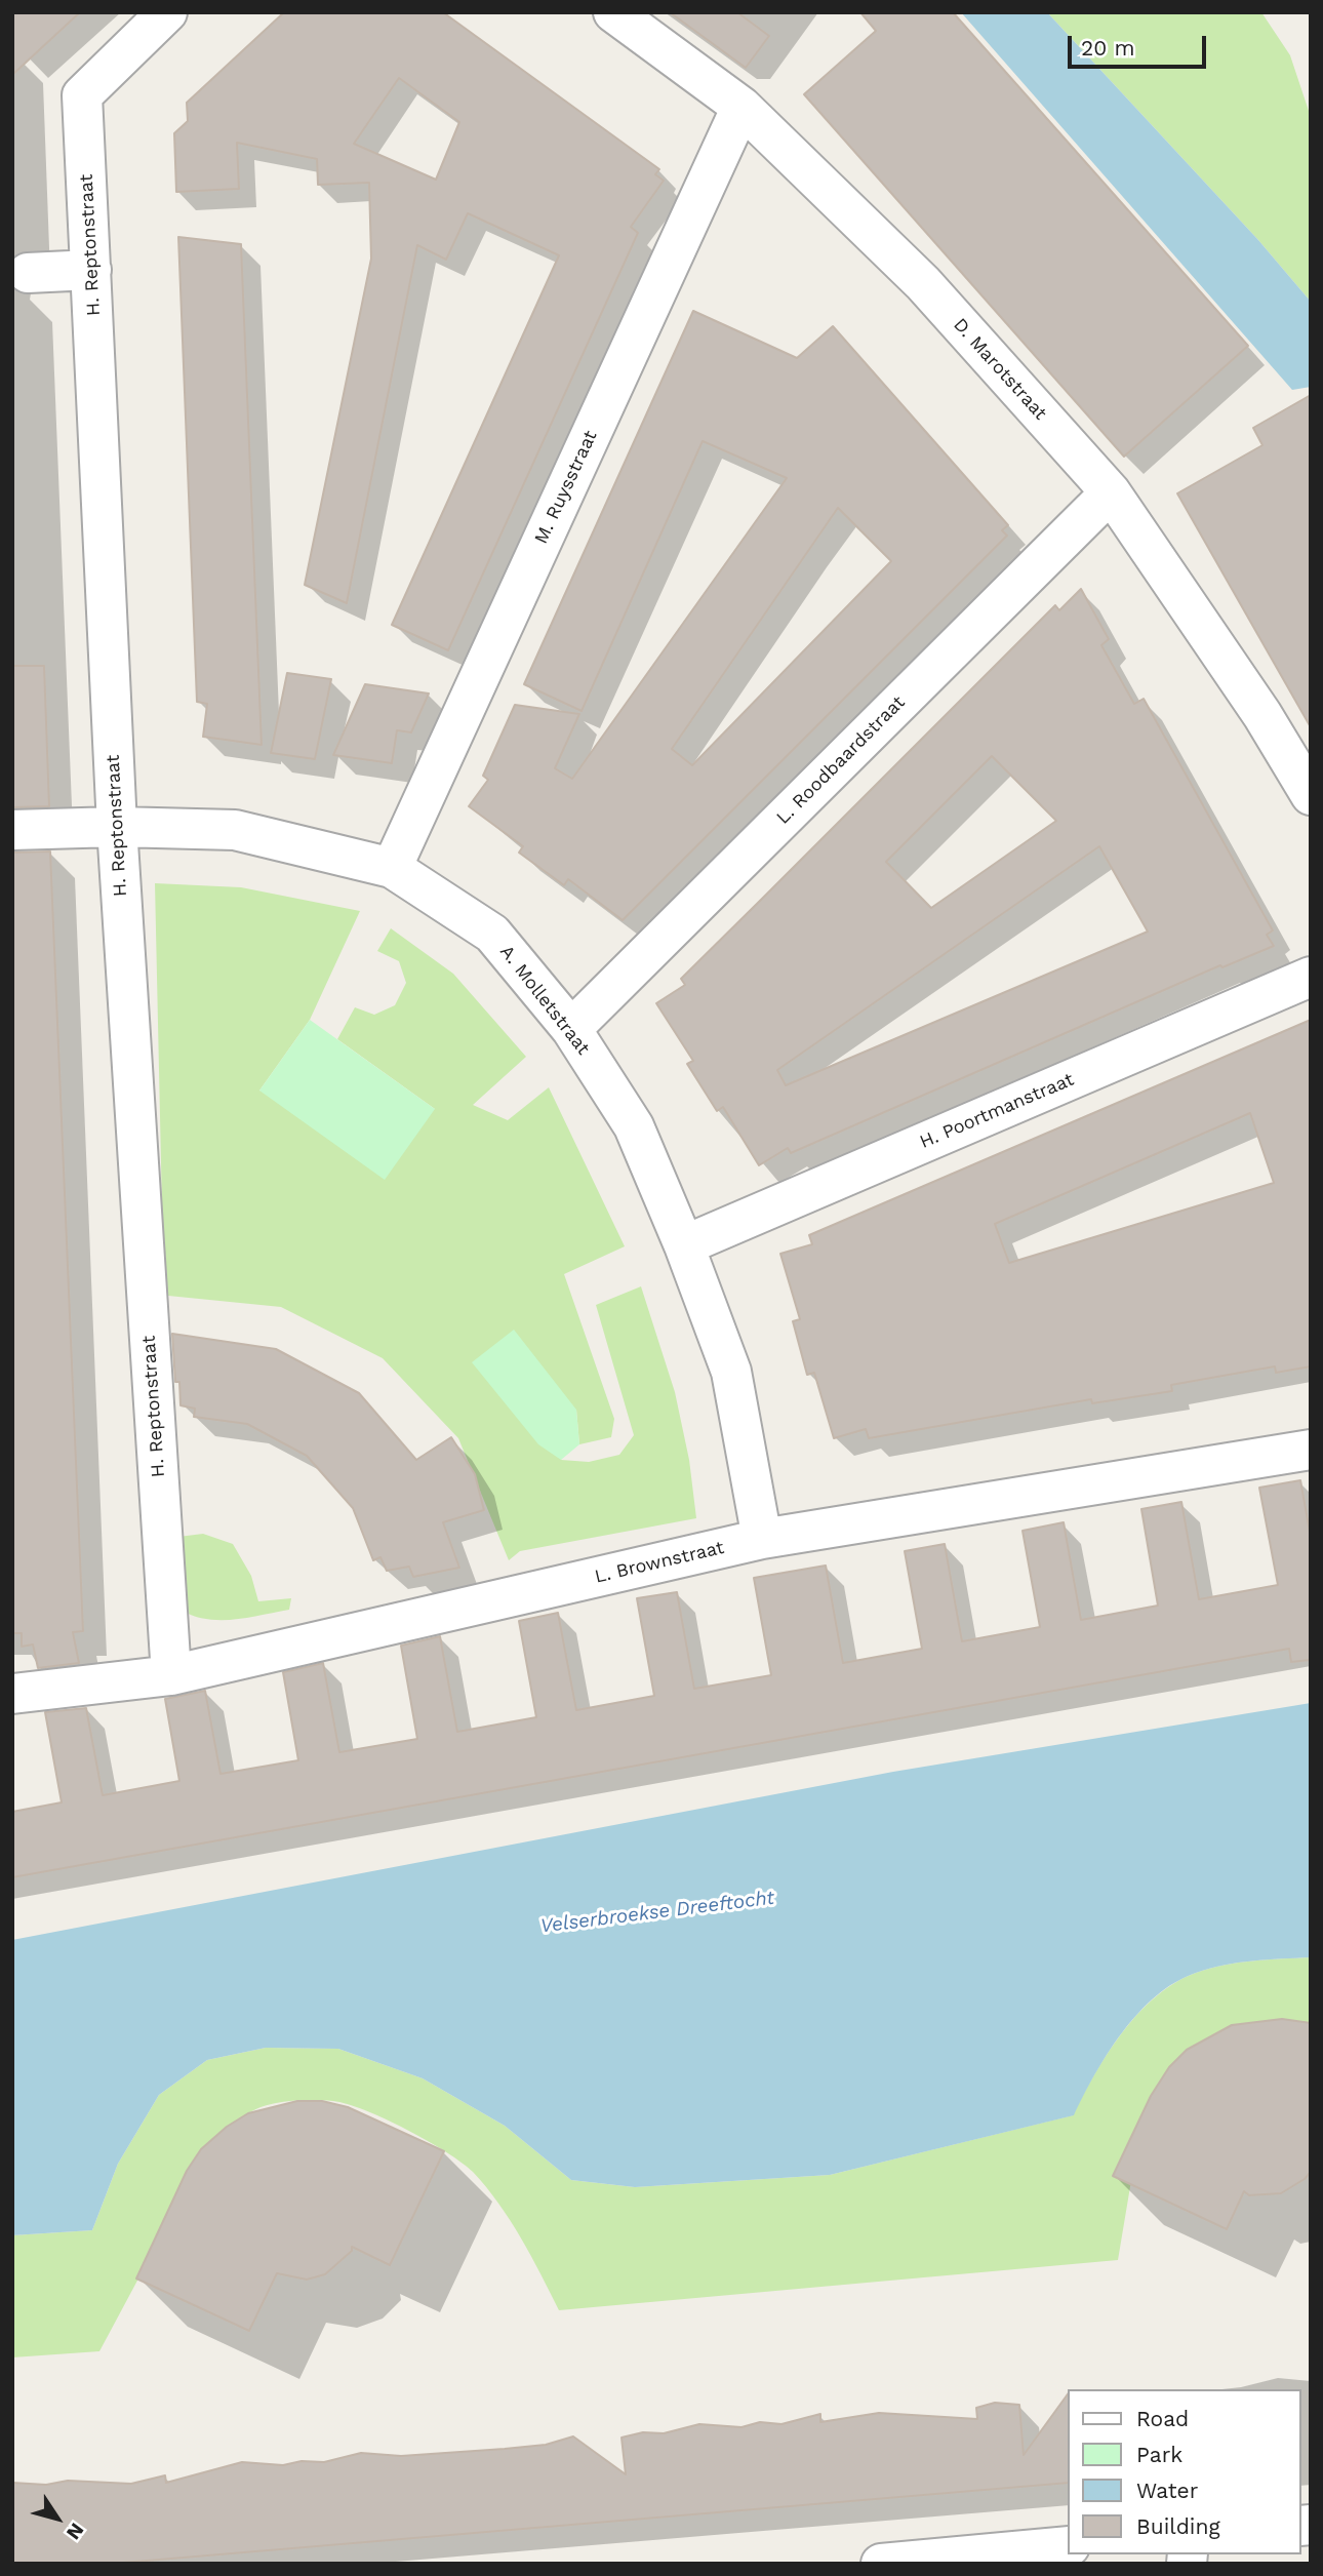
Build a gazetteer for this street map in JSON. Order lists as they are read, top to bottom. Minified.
{"streets":{"street":["H. Reptonstraat","D. Marotstraat","M. Ruysstraat","L. Roodbaardstraat","A. Molletstraat","H. Poortmanstraat","L. Brownstraat"]},"crossings":[["H. Reptonstraat","A. Molletstraat"],["H. Reptonstraat","L. Brownstraat"],["D. Marotstraat","M. Ruysstraat"],["D. Marotstraat","L. Roodbaardstraat"],["M. Ruysstraat","A. Molletstraat"],["L. Roodbaardstraat","A. Molletstraat"],["A. Molletstraat","H. Poortmanstraat"],["A. Molletstraat","L. Brownstraat"]],"water":["Velserbroekse Dreeftocht"],"legend":["Road","Park","Water","Building"],"scale_bar":"20 m","north":"bottom right"}
